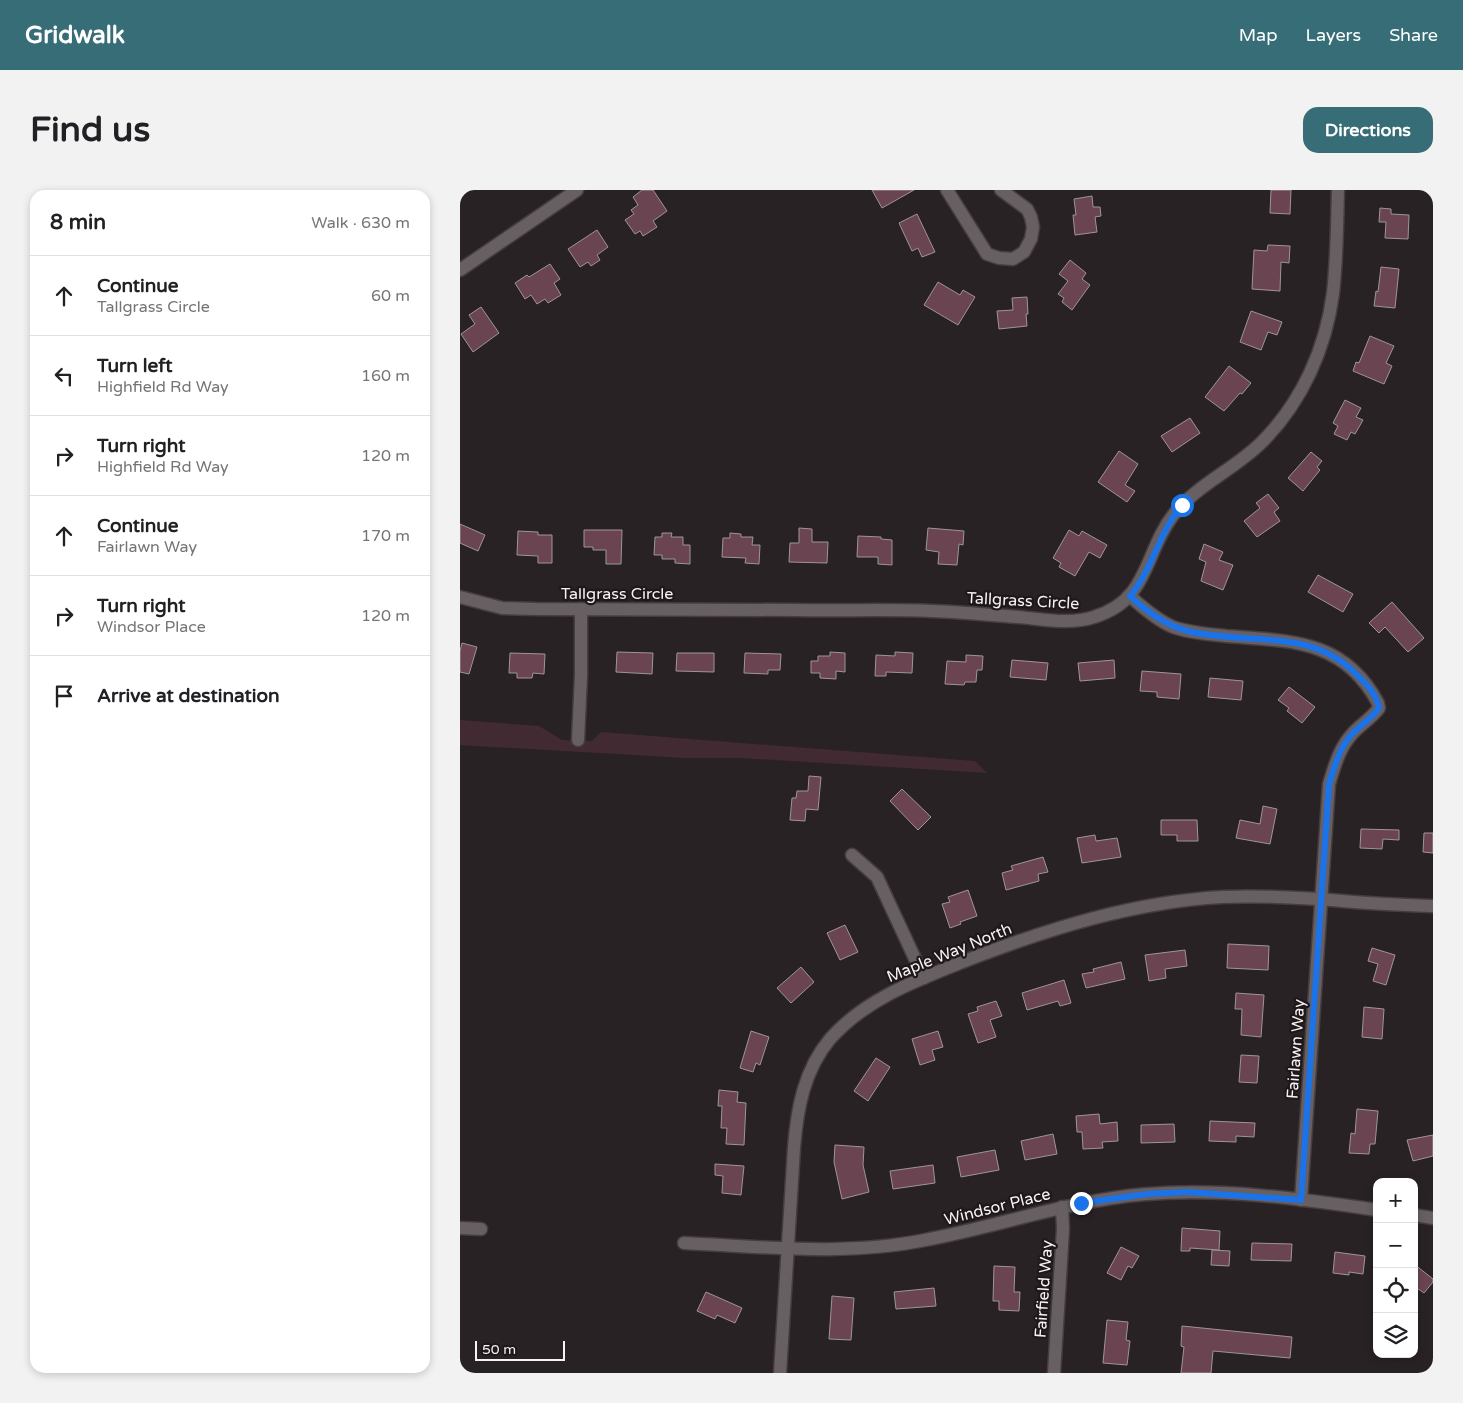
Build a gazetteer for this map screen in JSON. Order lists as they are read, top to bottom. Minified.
{"streets":{"street":["Tallgrass Circle","Maple Way North","Fairlawn Way","Windsor Place","Fairfield Way"]},"crossings":[["Tallgrass Circle","Fairlawn Way"],["Maple Way North","Fairlawn Way"],["Maple Way North","Windsor Place"],["Fairlawn Way","Windsor Place"],["Windsor Place","Fairfield Way"]],"scale_bar":"50 m","page":{"header":"Gridwalk","nav":["Map","Layers","Share"],"buttons":"Directions","title":"Find us","heading":["8 min","Walk · 630 m"],"list":[["Continue","Tallgrass Circle","60 m"],["Turn left","Highfield Rd Way","160 m"],["Turn right","Highfield Rd Way","120 m"],["Continue","Fairlawn Way","170 m"],["Turn right","Windsor Place","120 m"],"Arrive at destination"],"map_buttons":["+","−"],"scale":"50 m"}}
